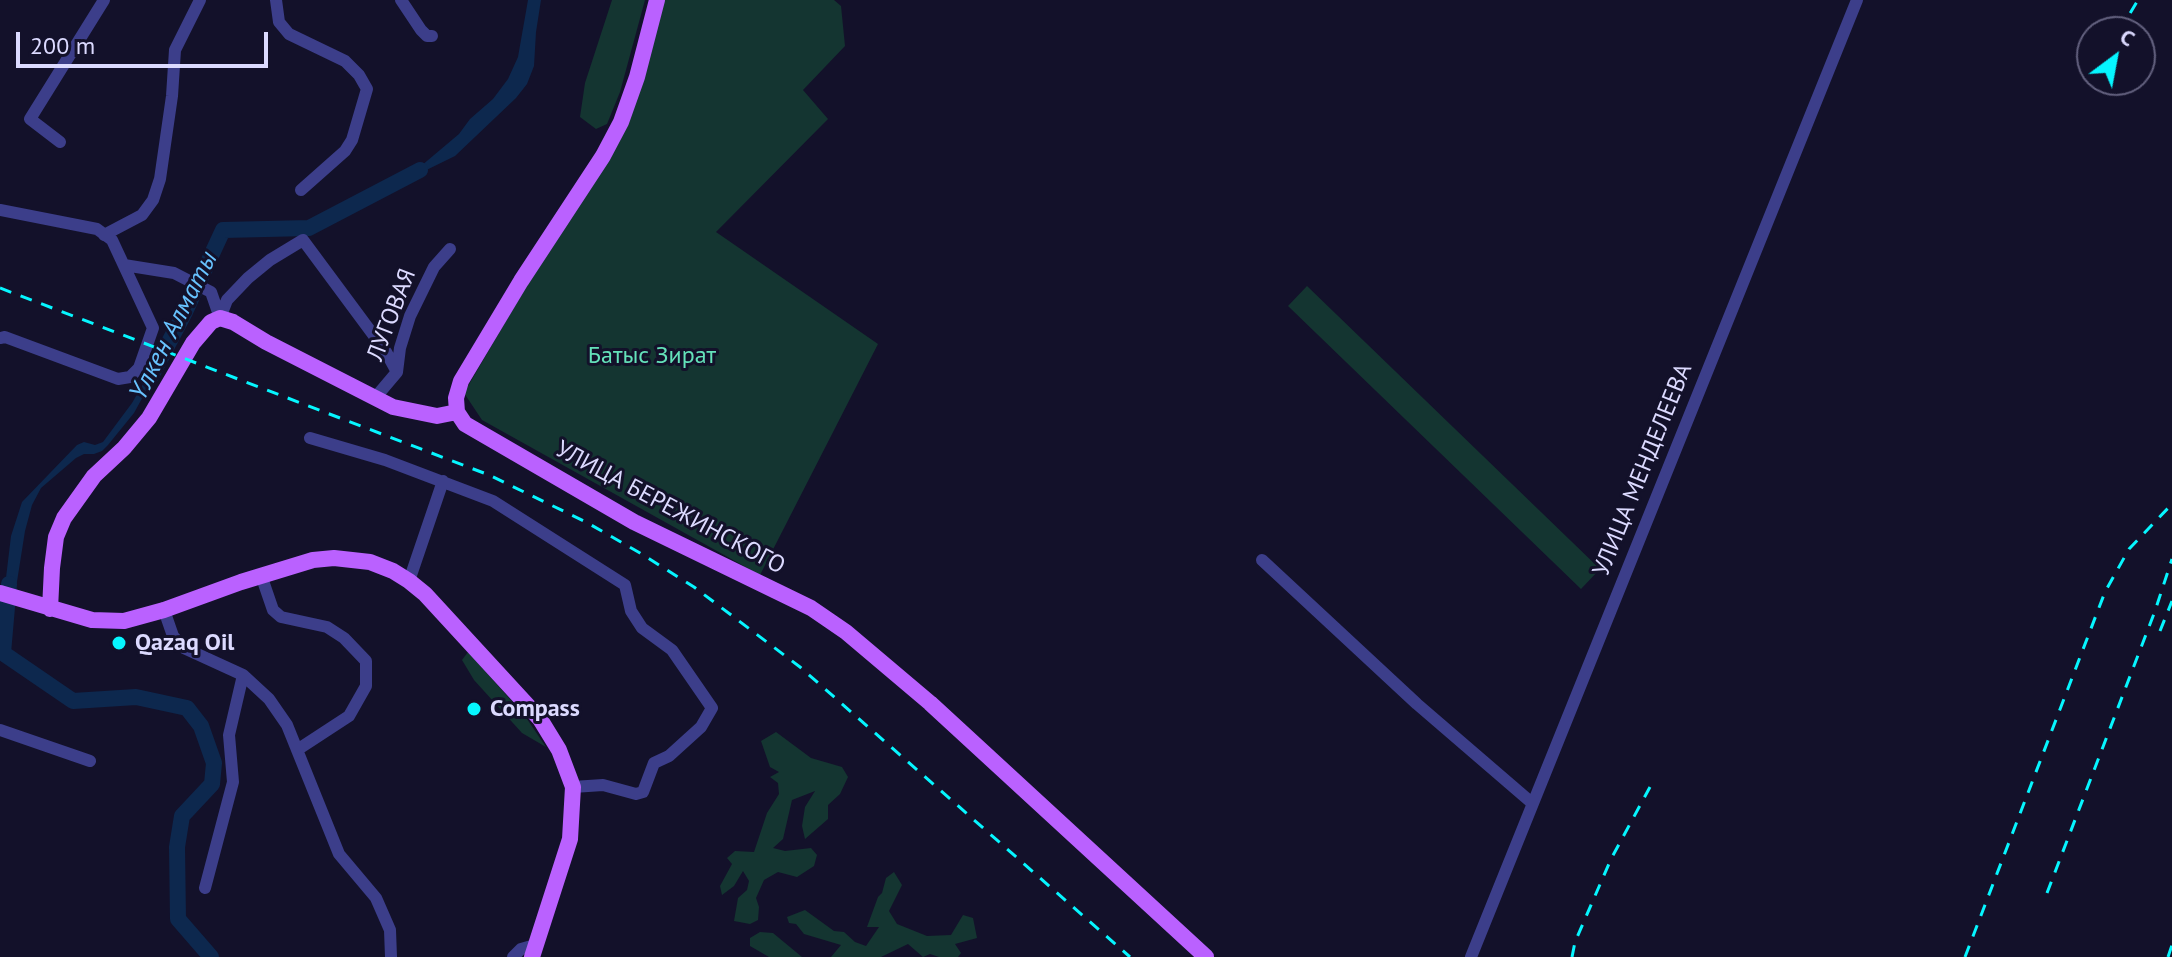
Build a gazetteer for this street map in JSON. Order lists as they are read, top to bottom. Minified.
{"streets":{"main road":["УЛИЦА БЕРЕЖИНСКОГО"],"street":["ЛУГОВАЯ","УЛИЦА МЕНДЕЛЕЕВА"]},"water":["Үлкен Алматы"],"parks":["Батыс Зират"],"places":["Qazaq Oil","Compass"],"scale_bar":"200 m","north":"top right"}
